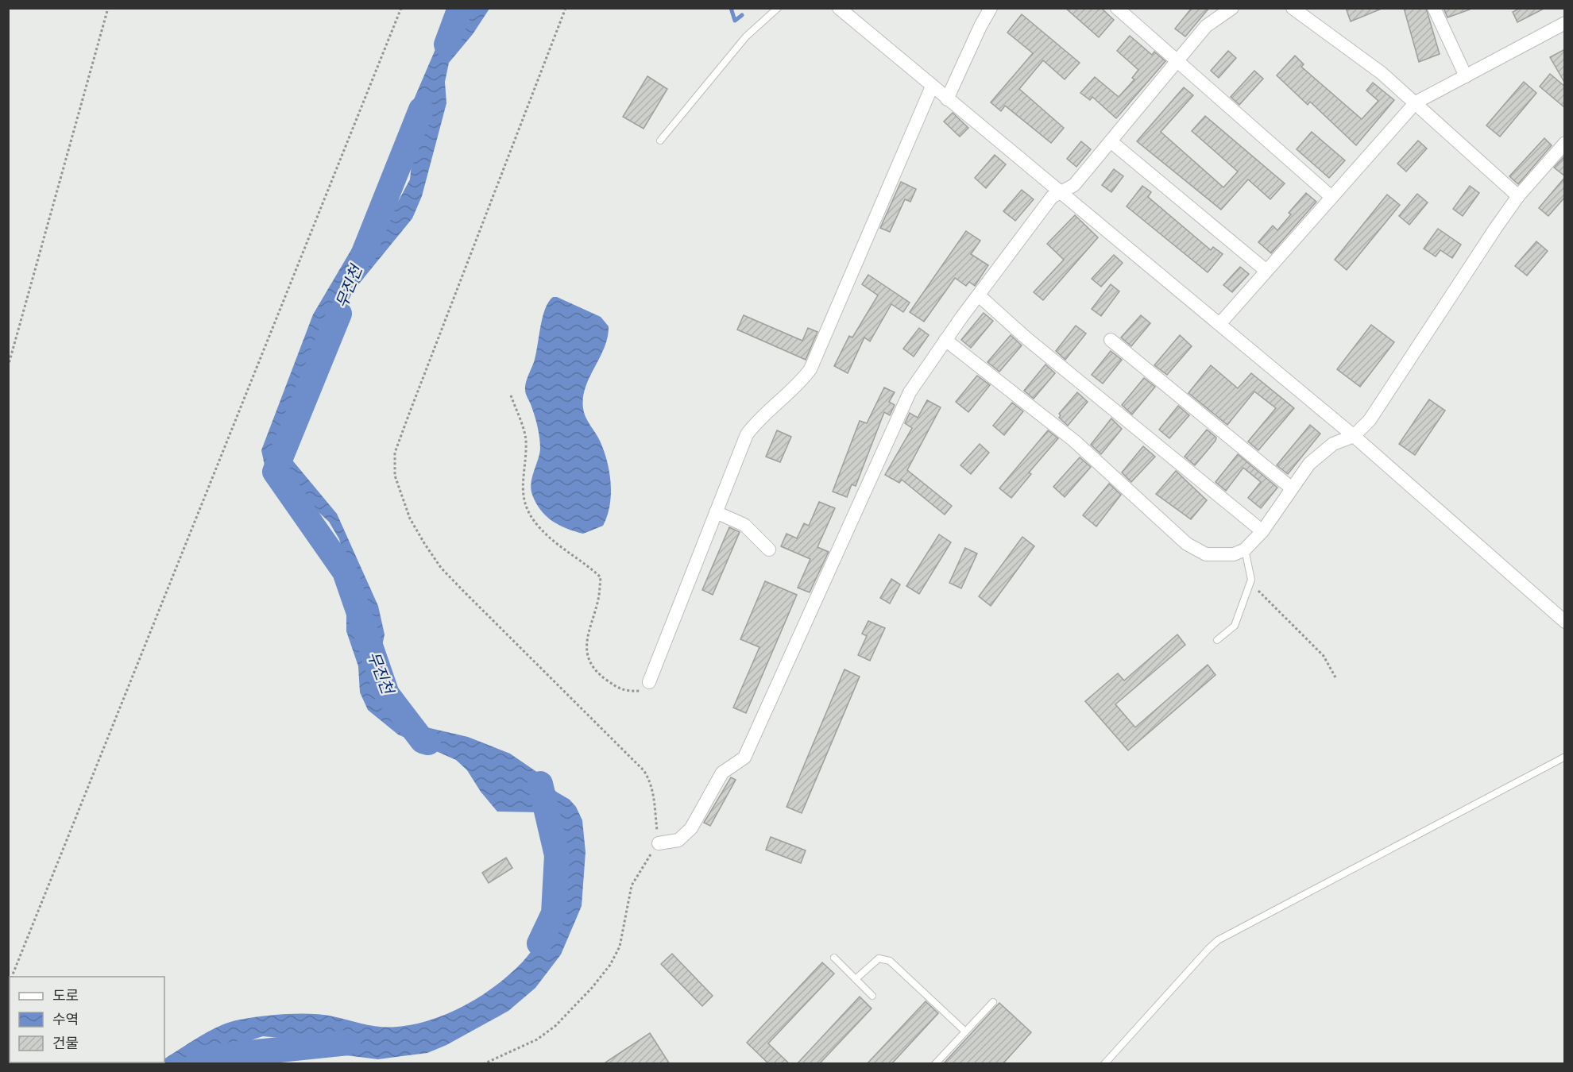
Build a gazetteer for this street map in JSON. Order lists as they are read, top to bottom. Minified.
{"water":["무진천"],"legend":["도로","수역","건물"]}
